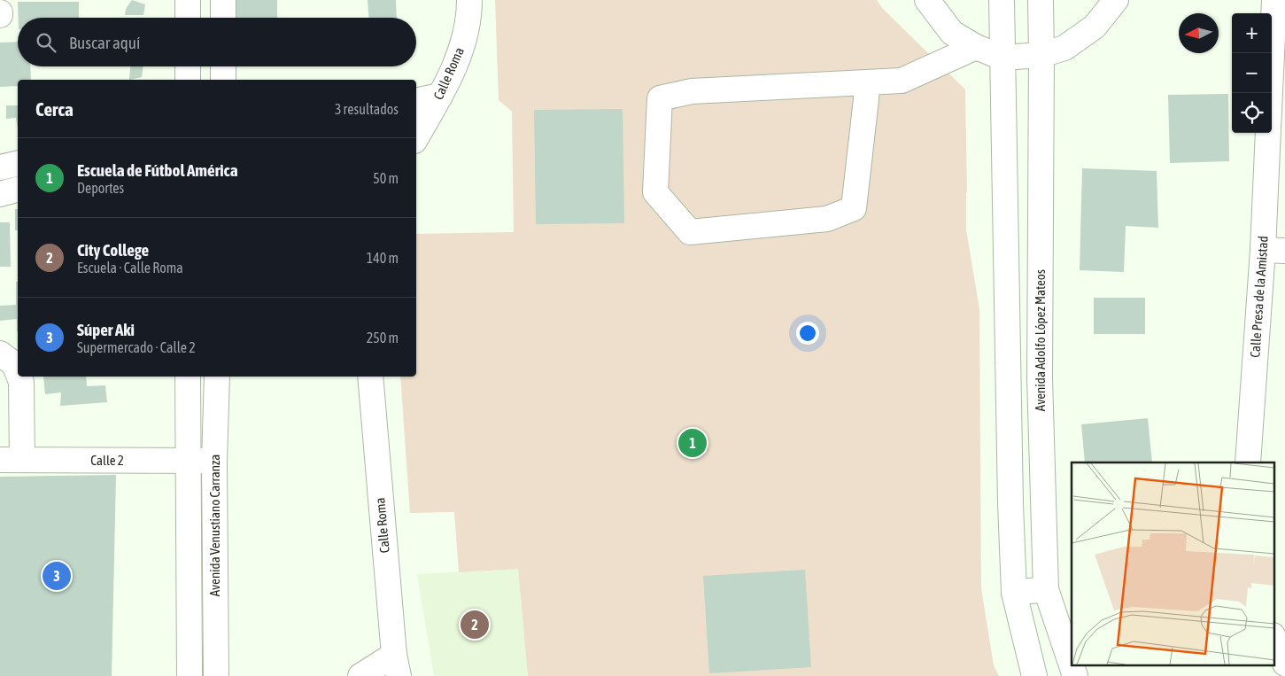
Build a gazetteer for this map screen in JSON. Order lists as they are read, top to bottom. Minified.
{"streets":{"street":["Calle Roma","Calle Presa de la Amistad","Avenida Adolfo López Mateos","Calle 2","Avenida Venustiano Carranza"]},"crossings":[["Calle 2","Avenida Venustiano Carranza"]],"north":"left","page":{"map_buttons":["+","−"],"search":"Buscar aquí","heading":["Cerca","3 resultados"],"list":[{"mark":"1","name":"Escuela de Fútbol América","note":"Deportes","value":"50 m"},{"mark":"2","name":"City College","note":"Escuela · Calle Roma","value":"140 m"},{"mark":"3","name":"Súper Aki","note":"Supermercado · Calle 2","value":"250 m"}],"pins":["1","3","2"]}}
